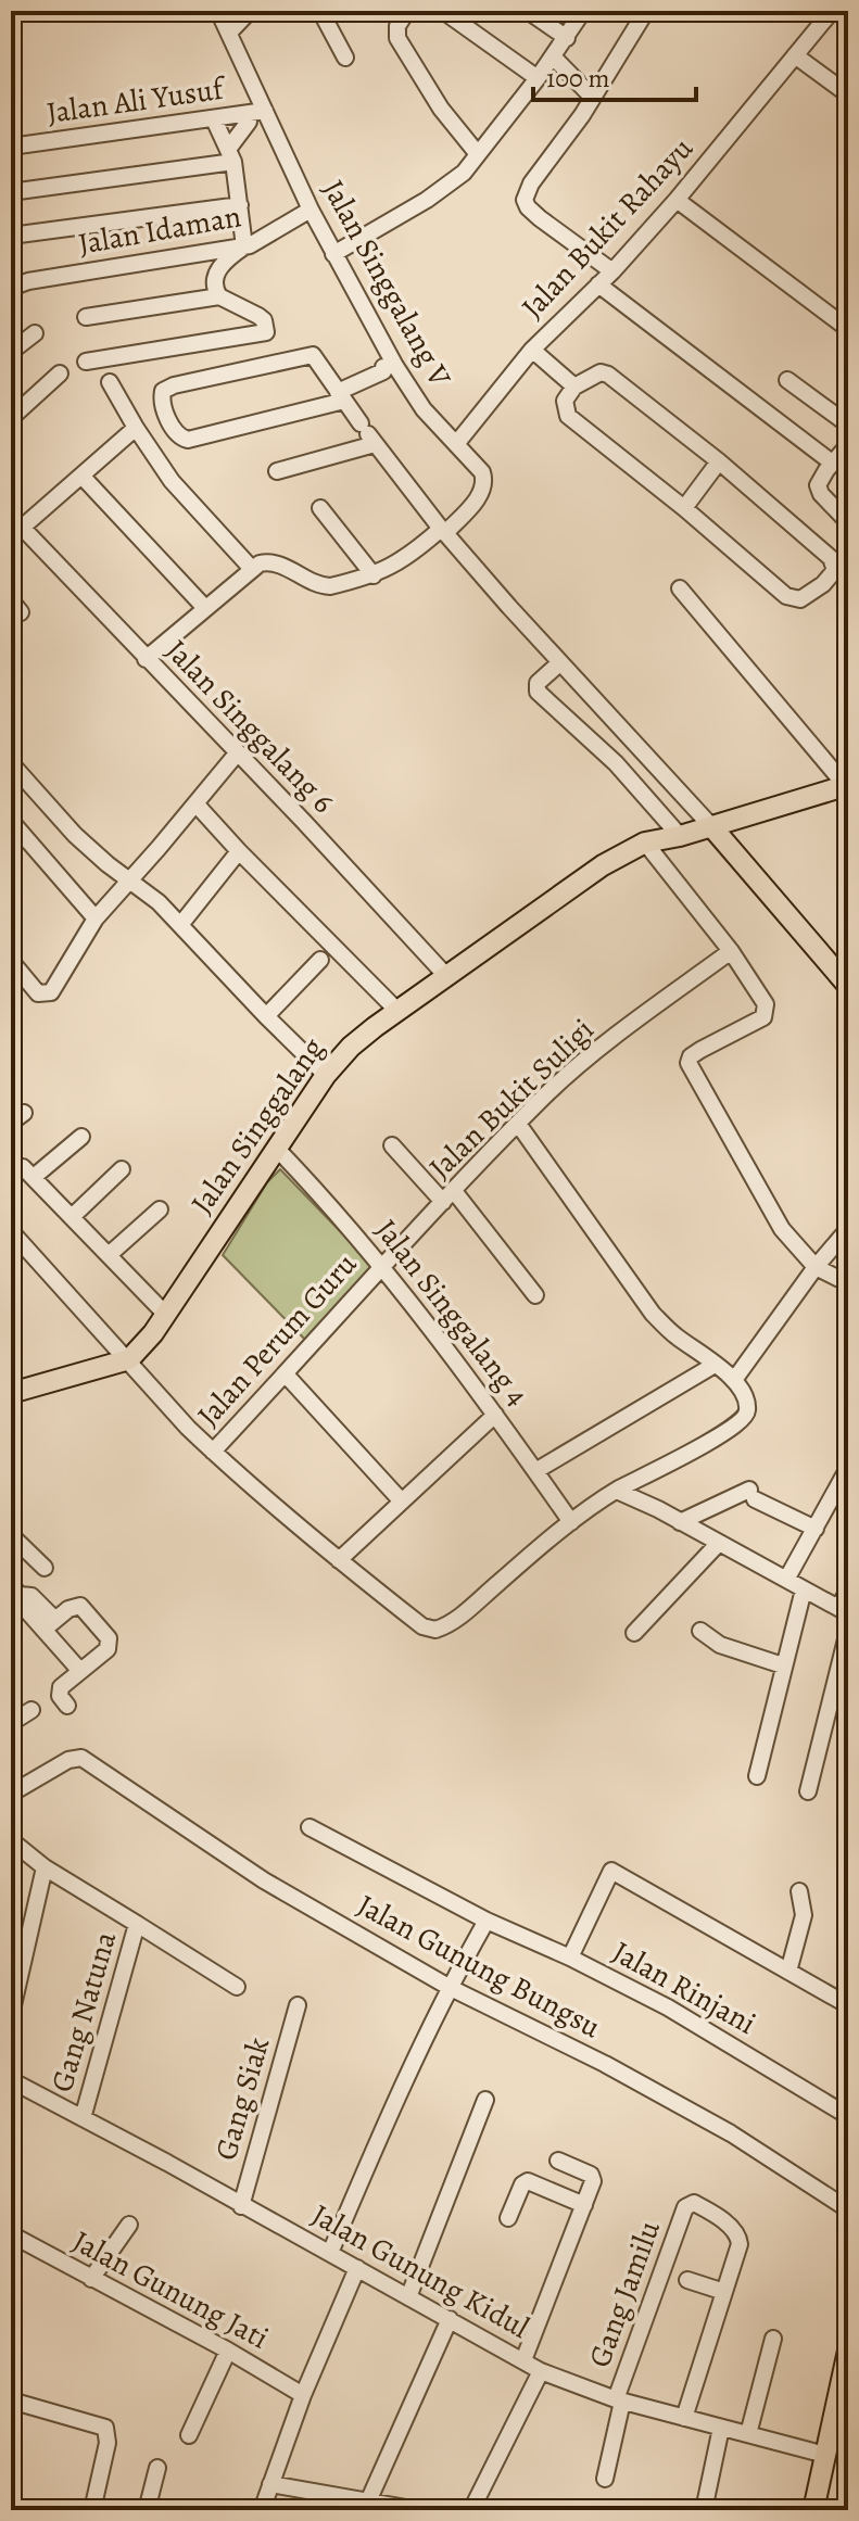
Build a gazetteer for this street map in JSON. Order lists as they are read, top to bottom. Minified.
{"streets":{"main road":["Jalan Singgalang"],"street":["Jalan Ali Yusuf","Jalan Bukit Rahayu","Jalan Idaman","Jalan Singgalang V","Jalan Singgalang 6","Jalan Bukit Suligi","Jalan Singgalang 4","Jalan Perum Guru","Jalan Gunung Bungsu","Jalan Rinjani","Gang Natuna","Gang Siak","Jalan Gunung Kidul","Jalan Gunung Jati","Gang Jamilu"]},"crossings":[["Jalan Ali Yusuf","Jalan Singgalang V"],["Jalan Bukit Rahayu","Jalan Singgalang V"],["Jalan Idaman","Jalan Singgalang V"],["Jalan Singgalang 6","Jalan Singgalang"],["Jalan Bukit Suligi","Jalan Singgalang 4"],["Jalan Bukit Suligi","Jalan Perum Guru"],["Jalan Singgalang","Jalan Singgalang 4"],["Jalan Singgalang 4","Jalan Perum Guru"],["Gang Natuna","Jalan Gunung Kidul"],["Gang Siak","Jalan Gunung Kidul"],["Jalan Gunung Kidul","Gang Jamilu"]],"scale_bar":"100 m"}
